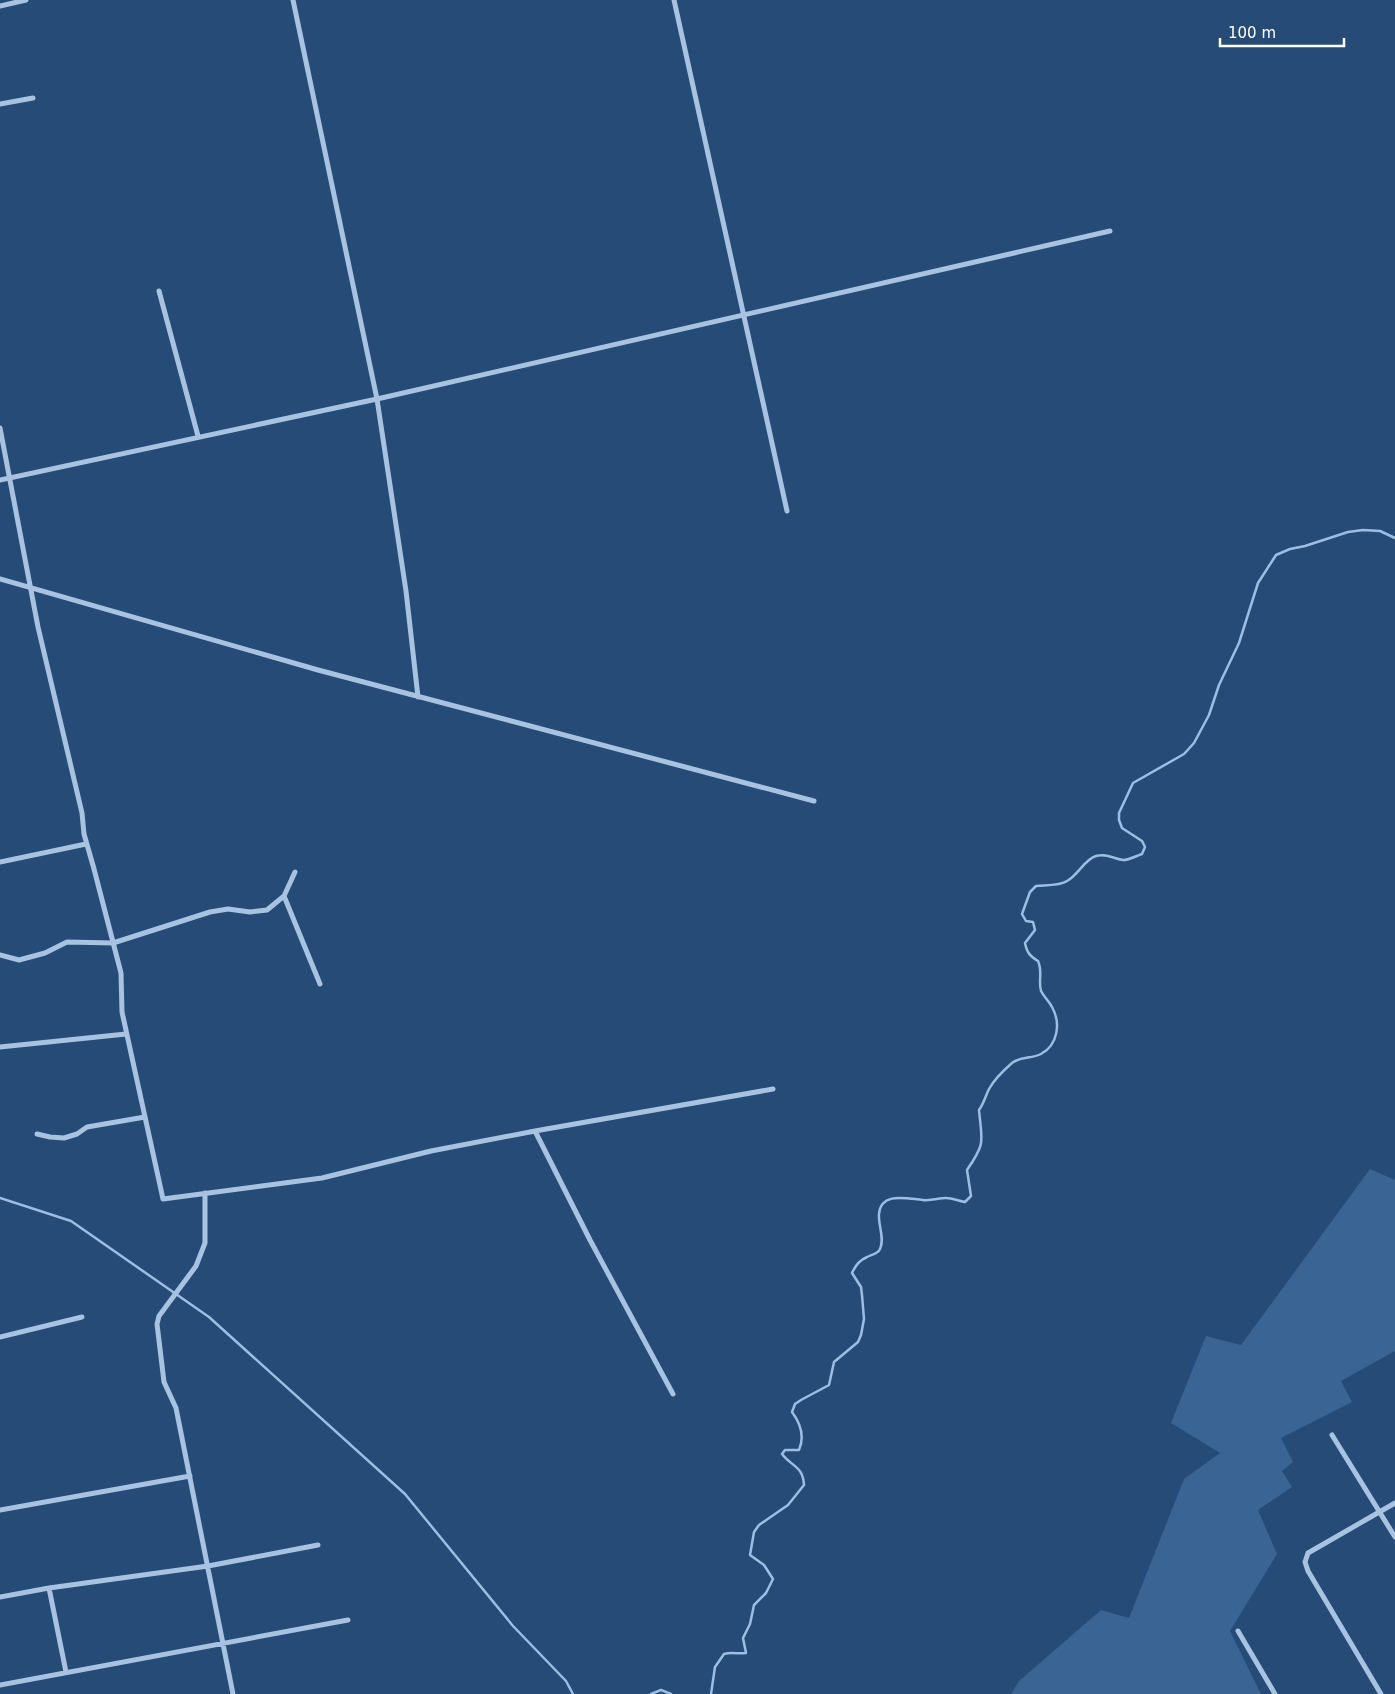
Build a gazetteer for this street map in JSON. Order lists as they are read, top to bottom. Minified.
{"scale_bar":"100 m"}
